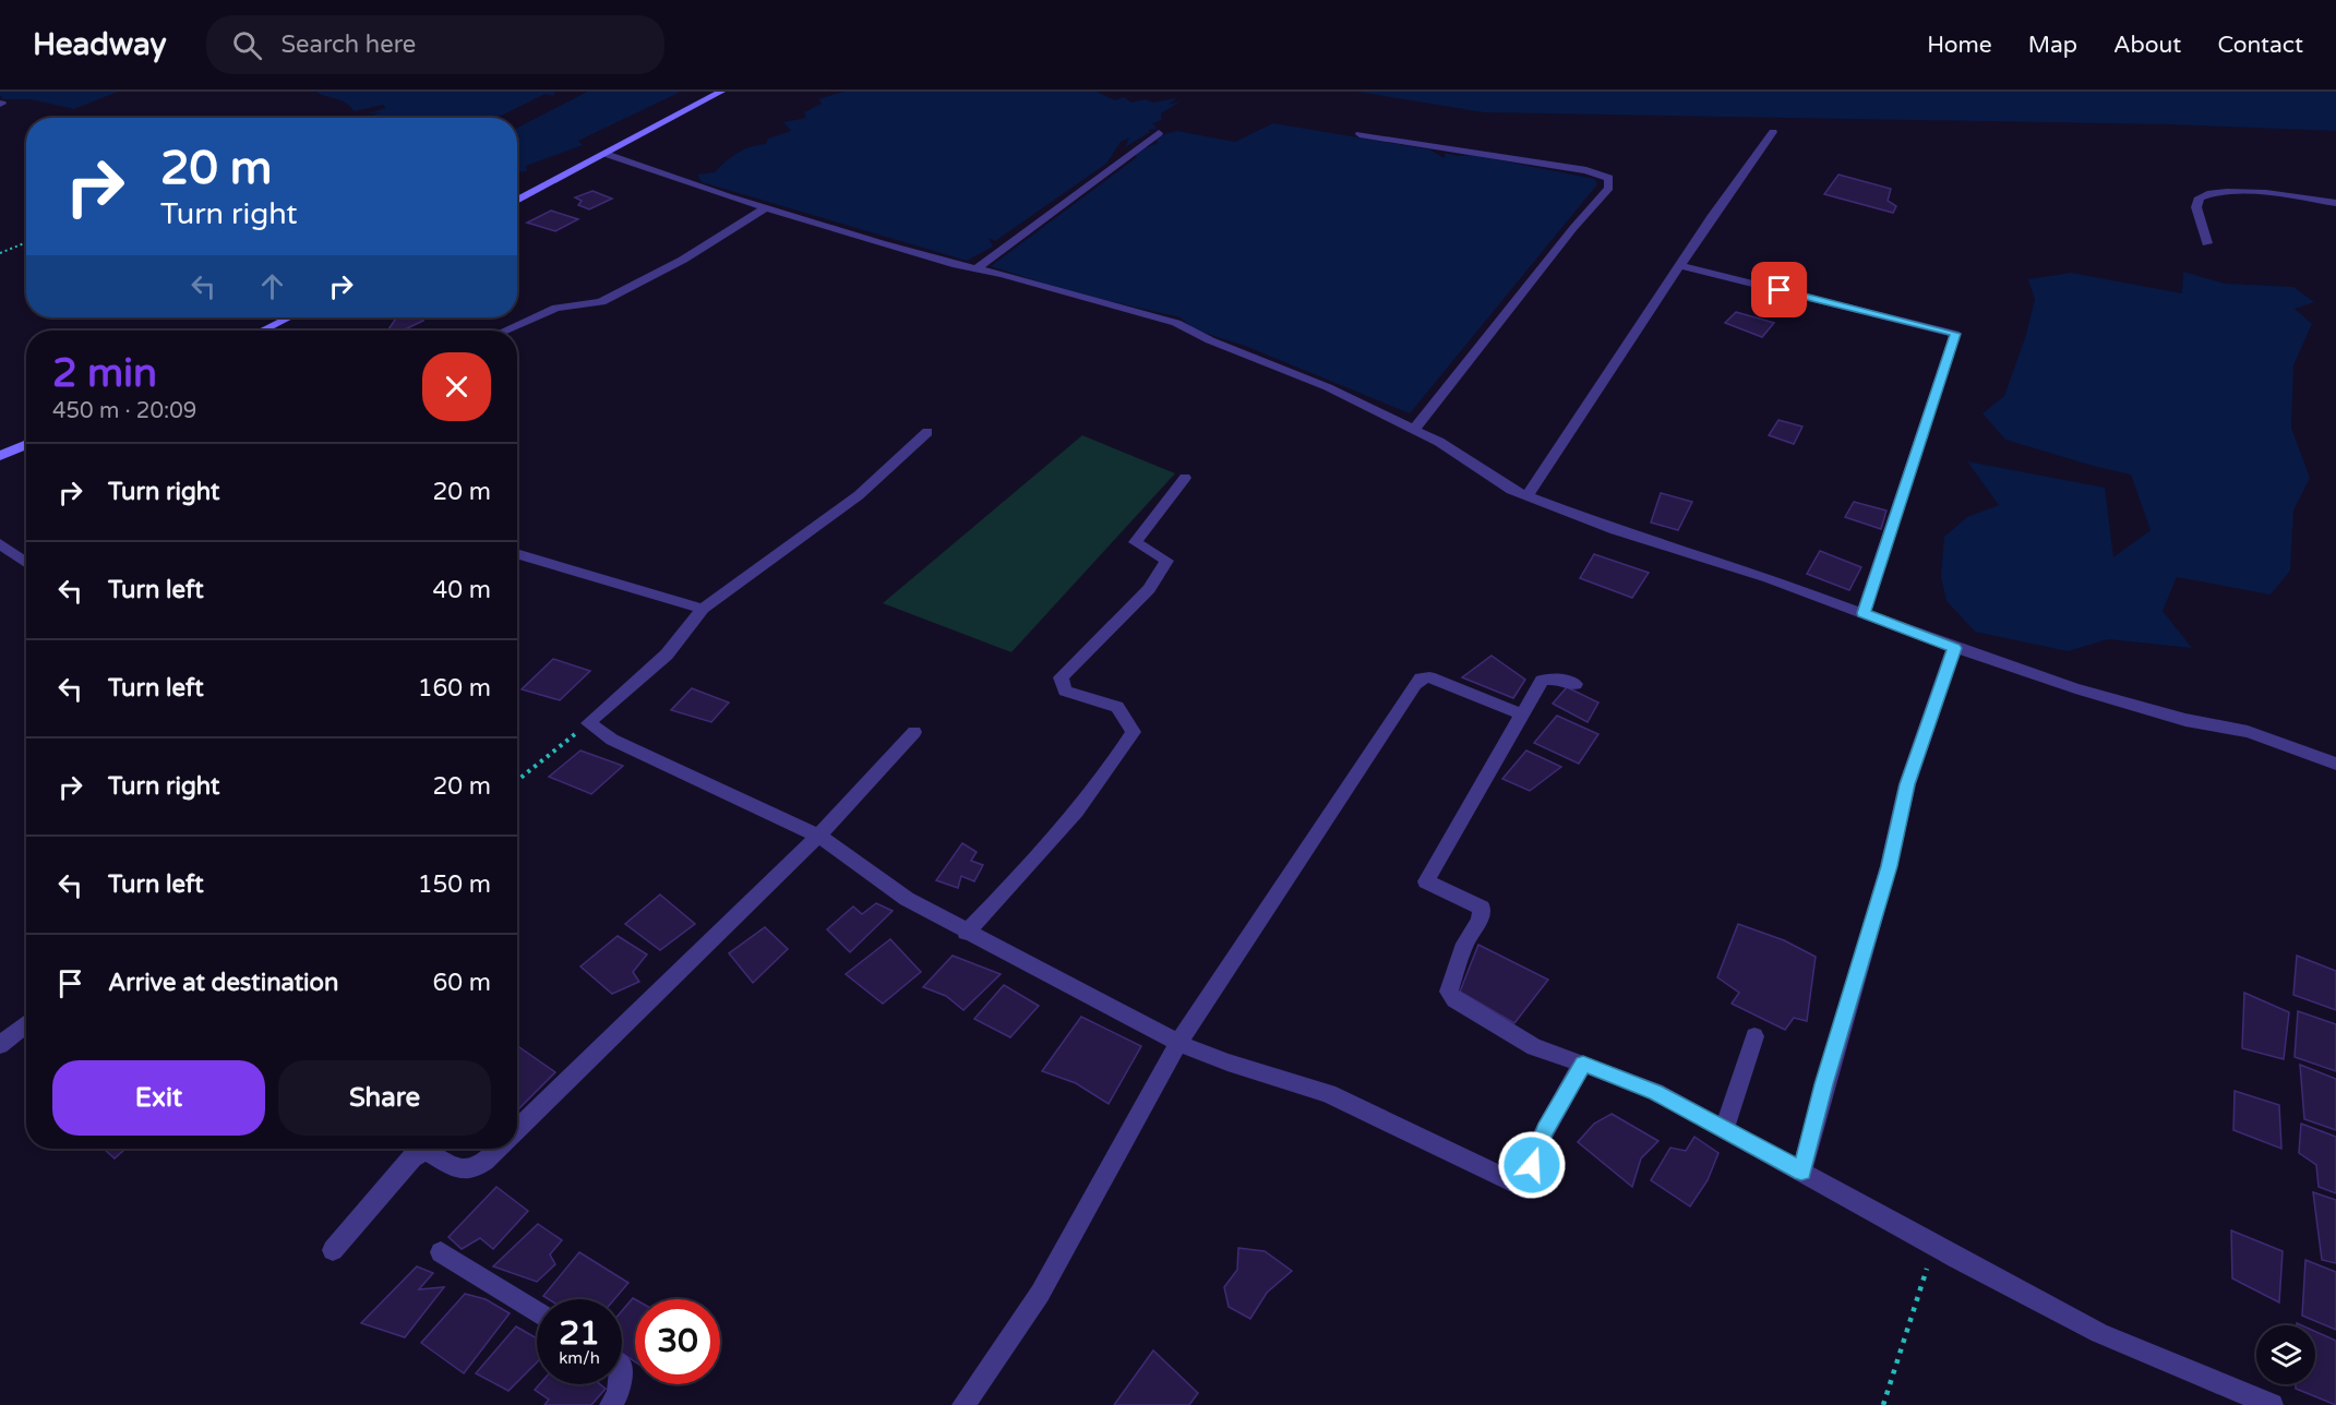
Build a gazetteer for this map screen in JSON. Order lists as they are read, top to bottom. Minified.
{"page":{"header":"Headway","search":"Search here","nav":["Home","Map","About","Contact"],"turn":["20 m","Turn right"],"heading":["2 min","450 m · 20:09"],"list":[{"name":"Turn right","value":"20 m"},{"name":"Turn left","value":"40 m"},{"name":"Turn left","value":"160 m"},{"name":"Turn right","value":"20 m"},{"name":"Turn left","value":"150 m"},{"name":"Arrive at destination","value":"60 m"}],"buttons":["Exit","Share"],"speed":"21 km/h","limit":"30"}}
